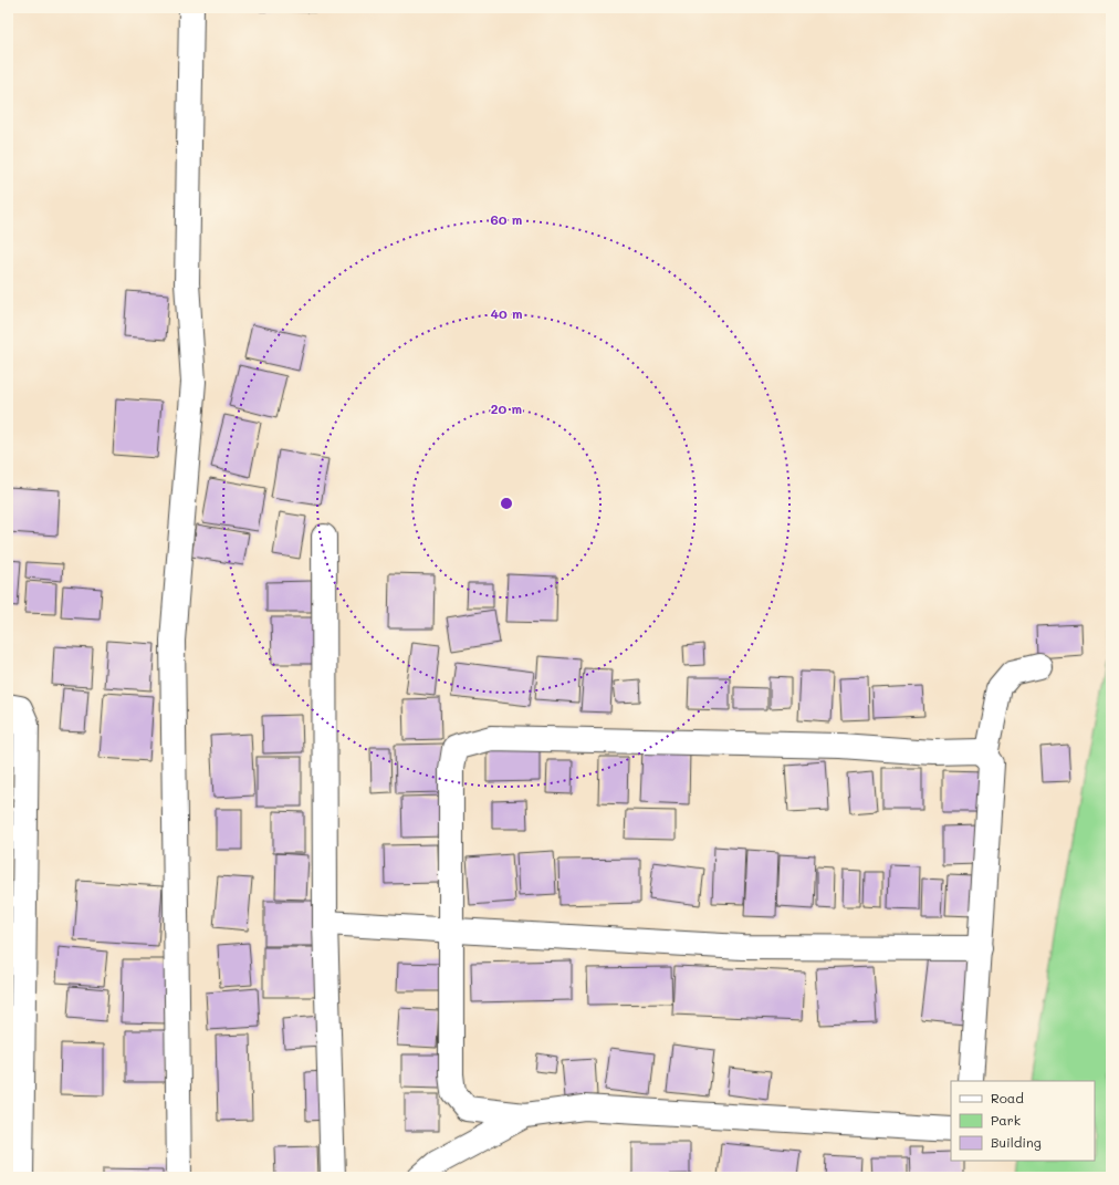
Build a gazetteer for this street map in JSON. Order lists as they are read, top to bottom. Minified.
{"legend":["Road","Park","Building"],"rings":["60 m","40 m","20 m"]}
